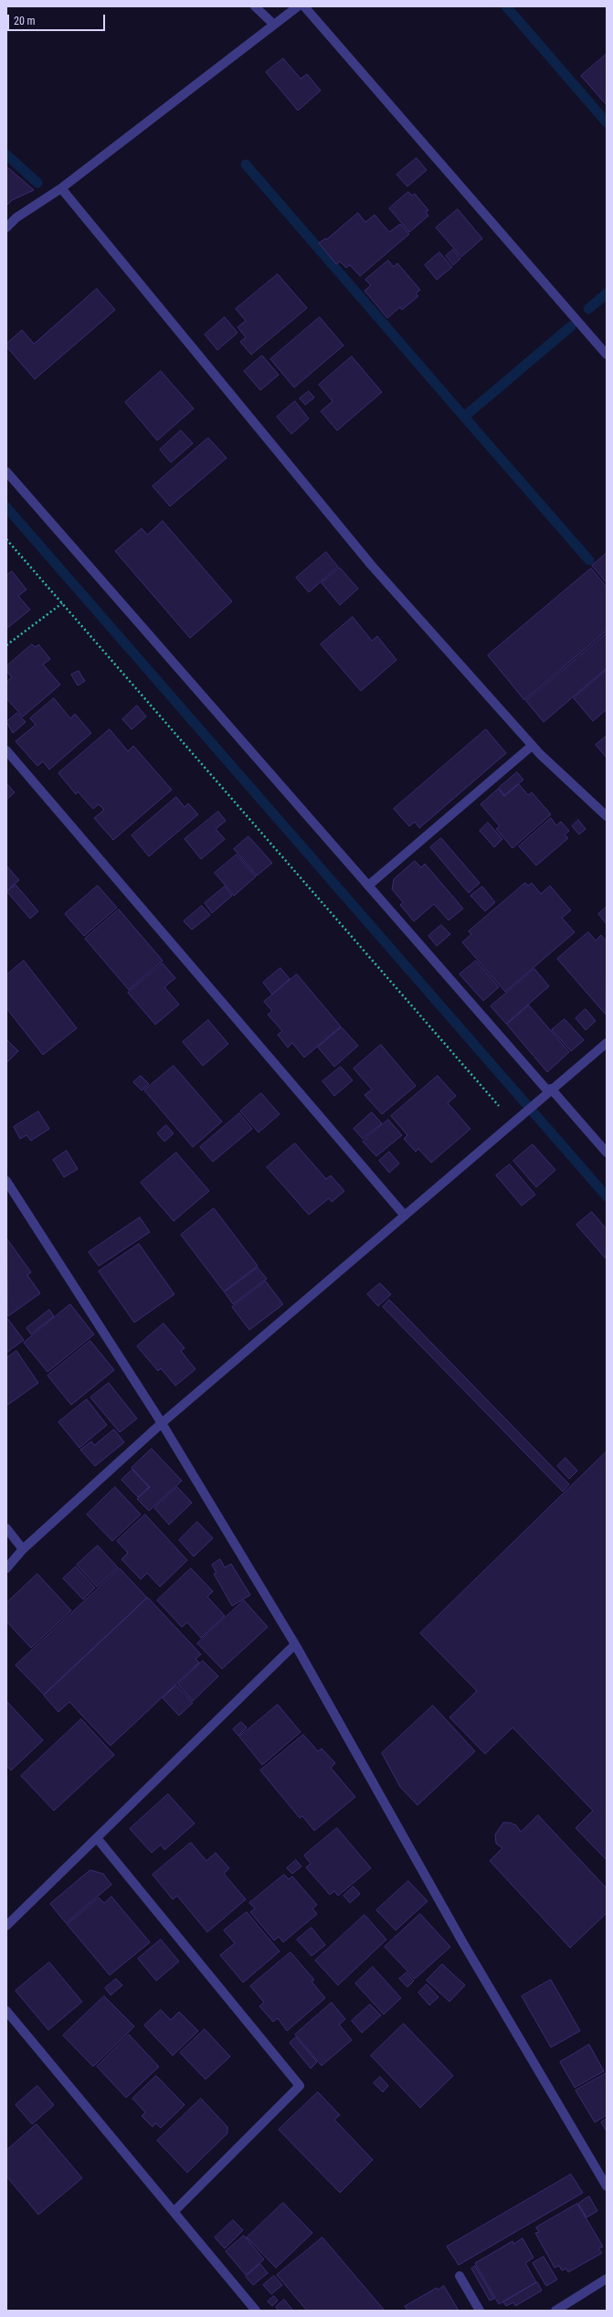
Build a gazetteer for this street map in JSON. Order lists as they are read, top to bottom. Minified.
{"scale_bar":"20 m"}
